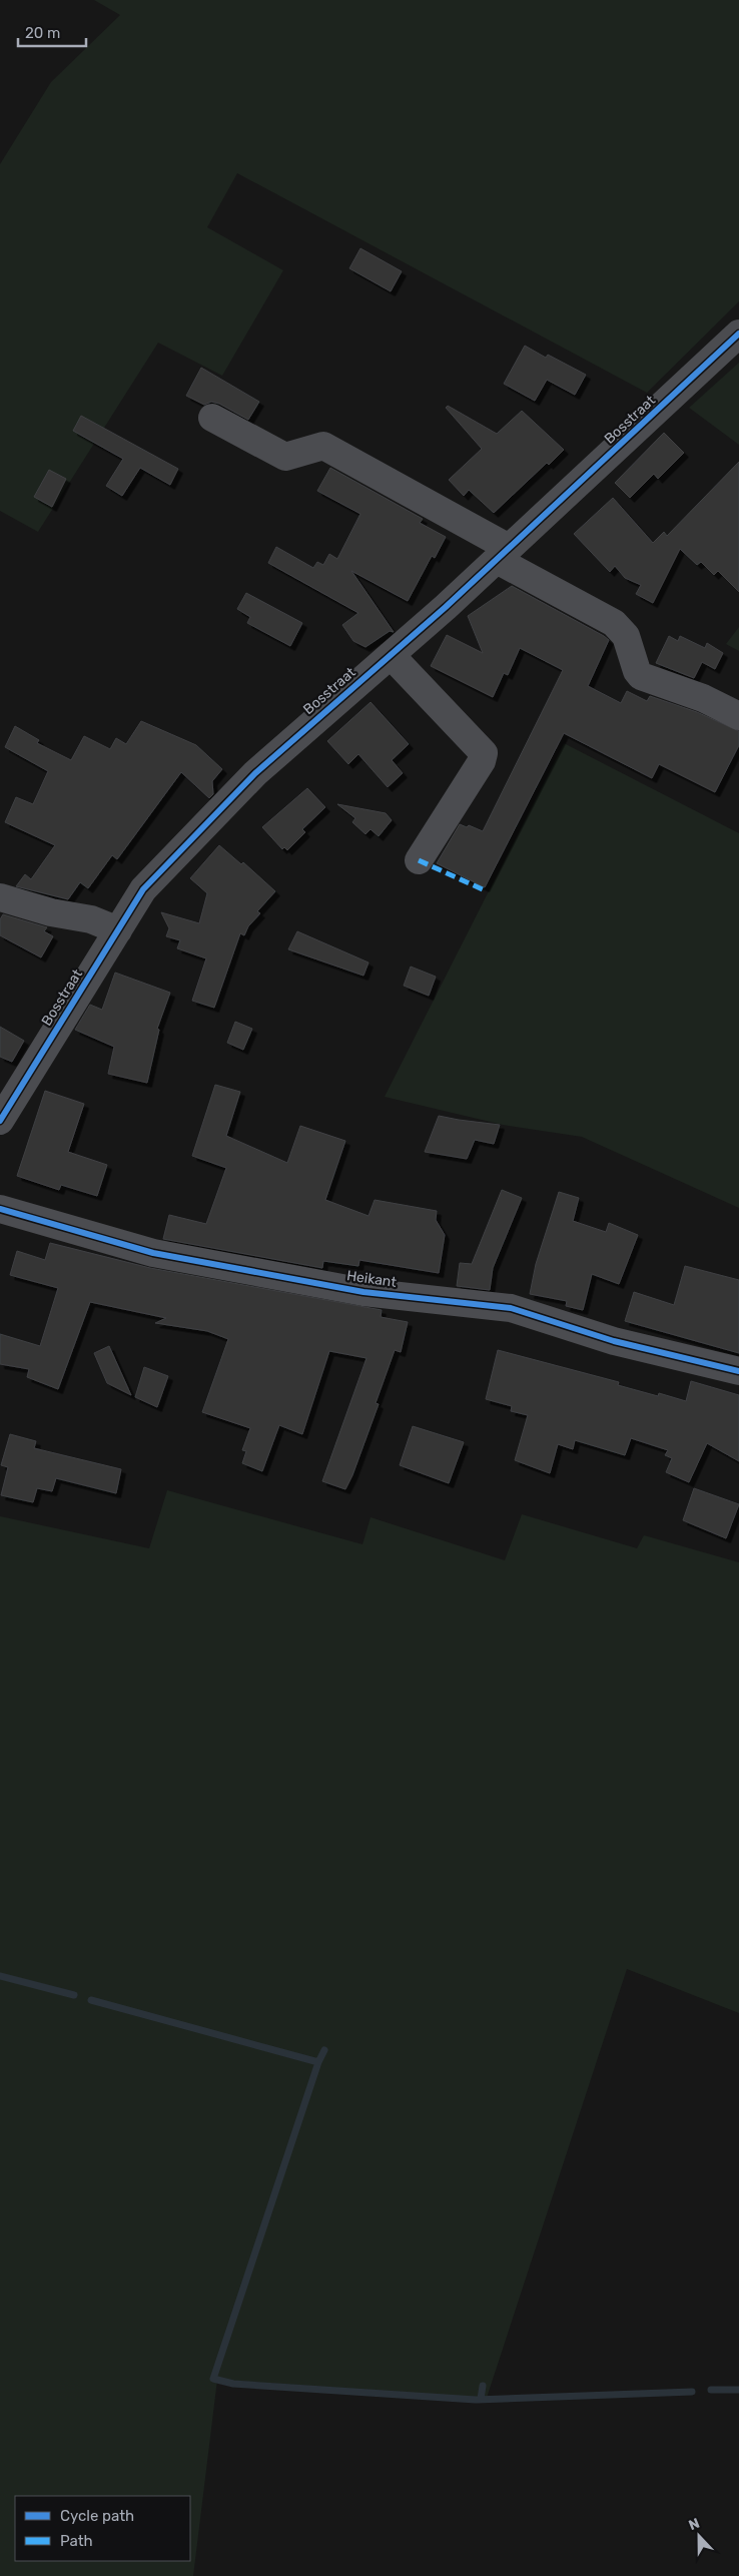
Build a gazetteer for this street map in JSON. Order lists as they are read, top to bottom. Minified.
{"streets":{"street":["Bosstraat","Heikant"]},"legend":["Cycle path","Path"],"scale_bar":"20 m","north":"top"}
